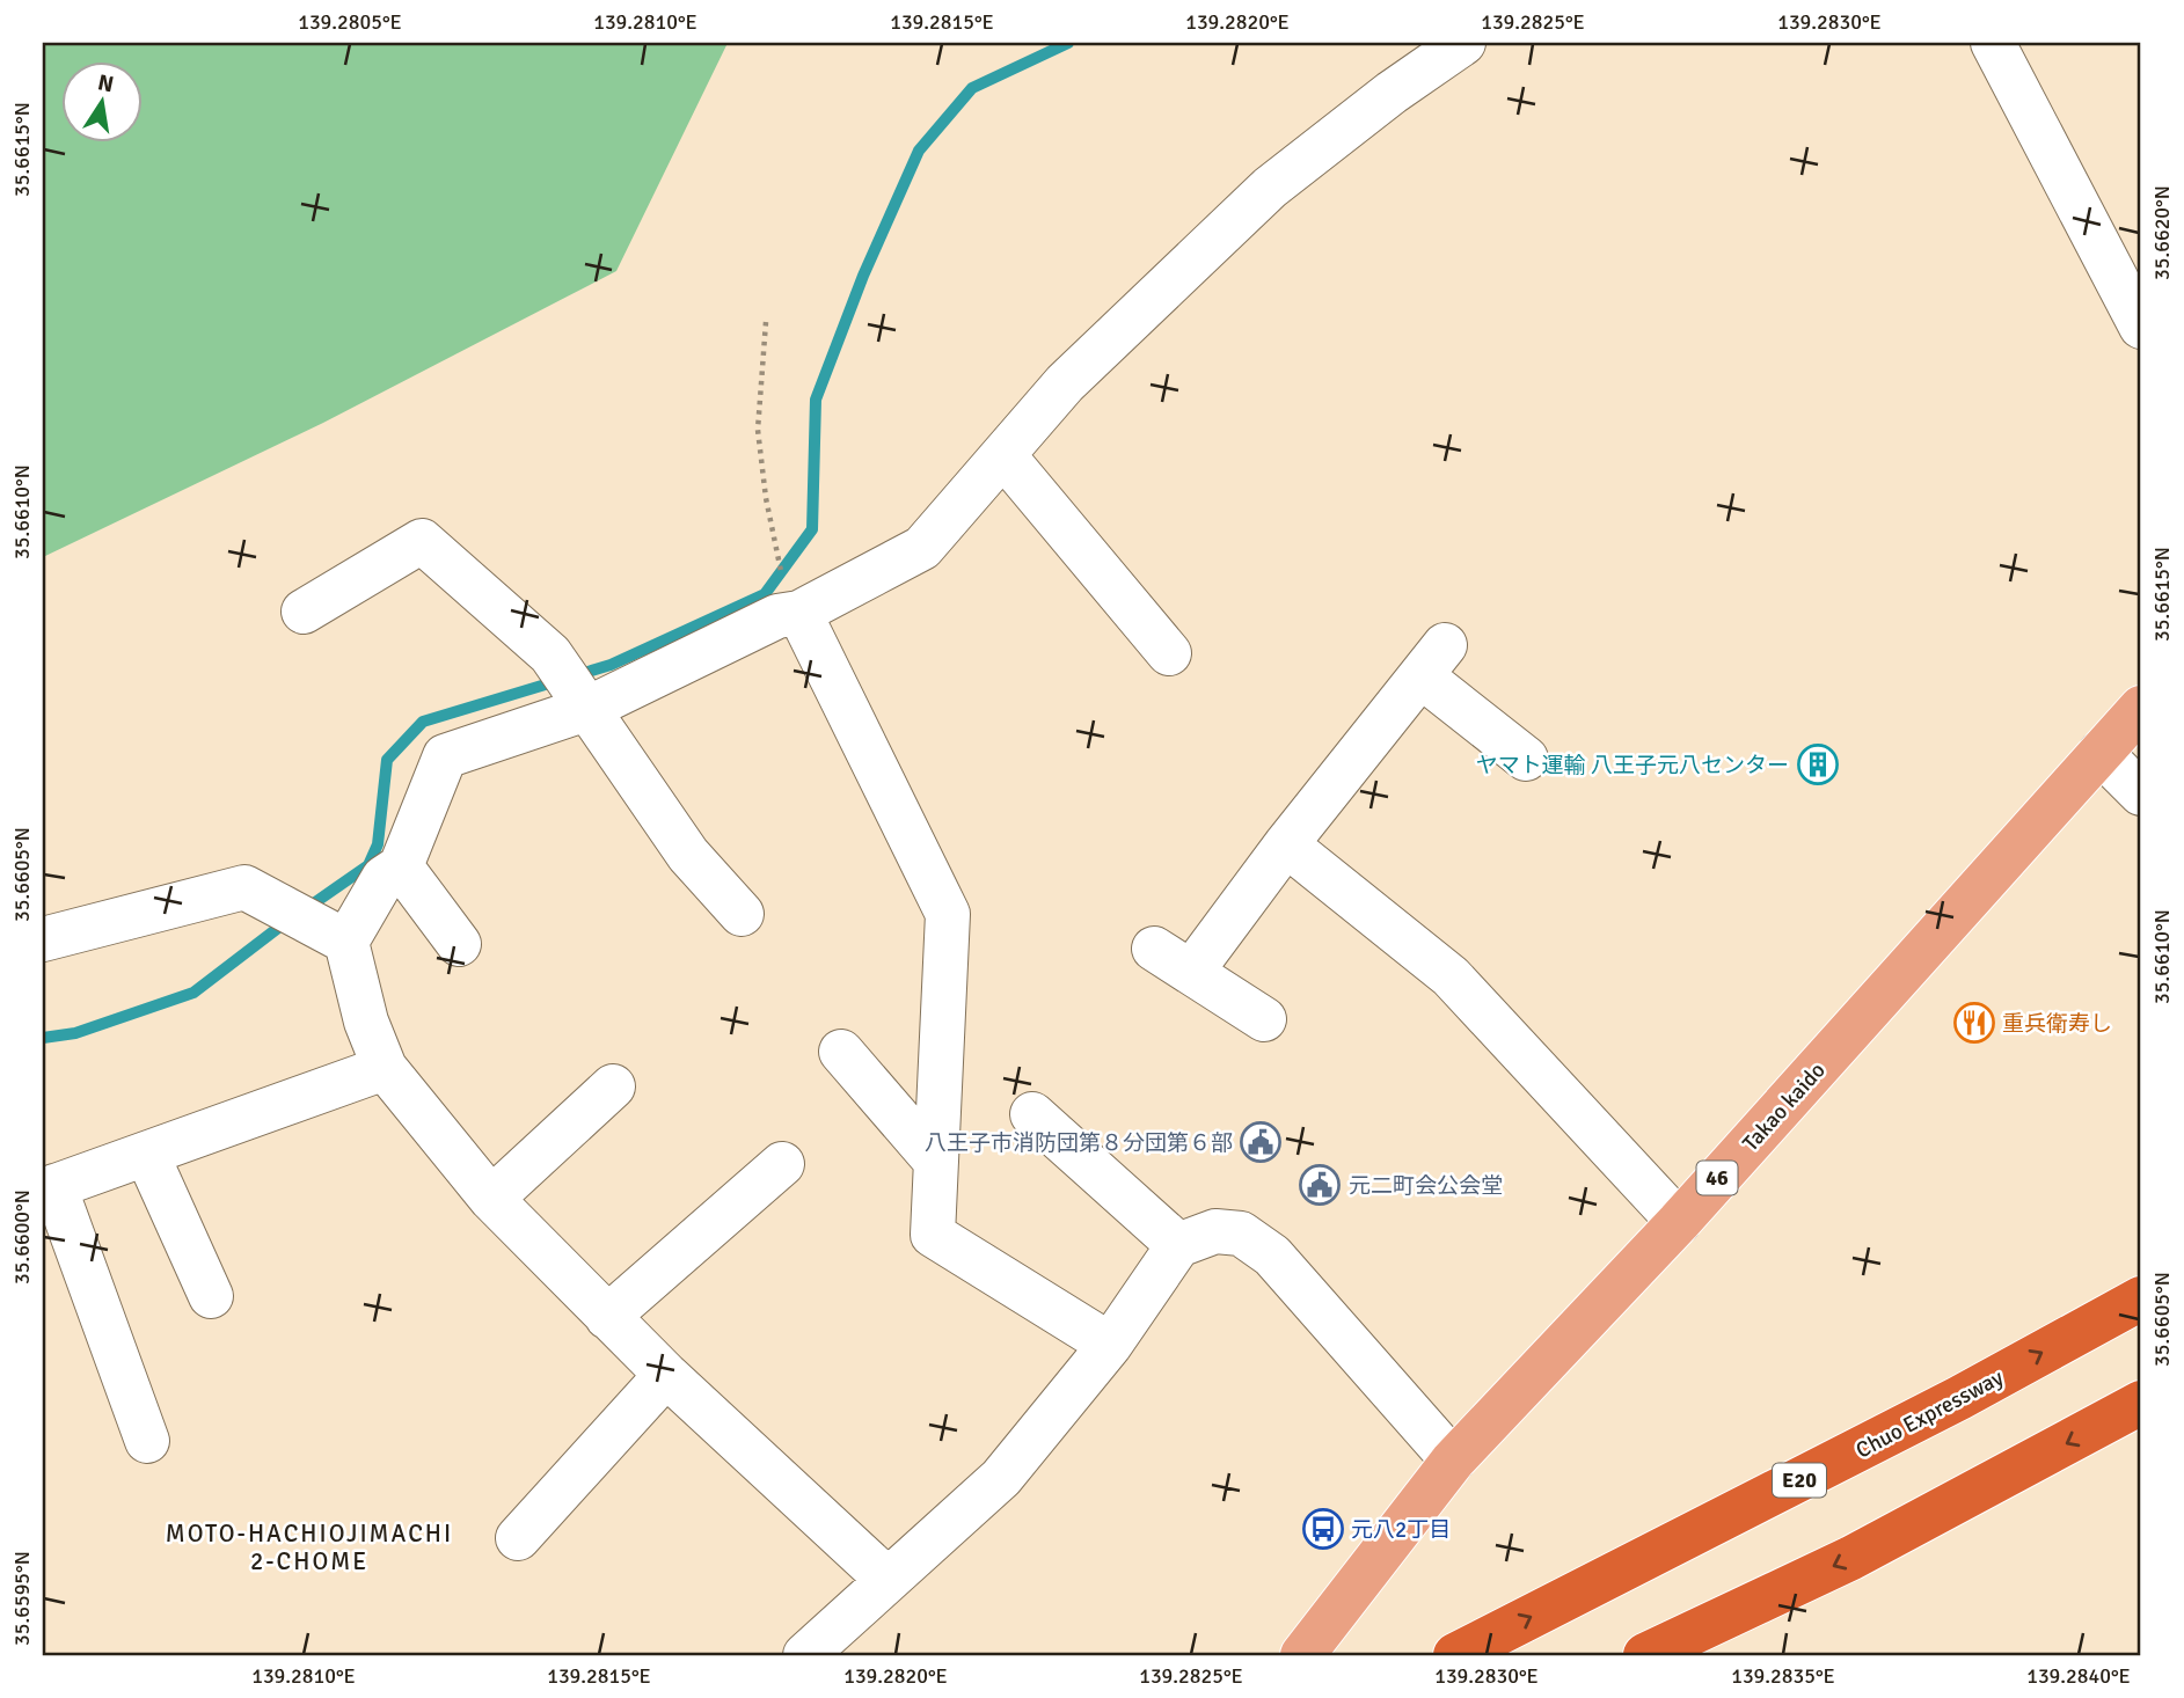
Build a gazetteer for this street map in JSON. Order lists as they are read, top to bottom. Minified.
{"streets":{"highway":["Chuo Expressway","E20"],"main road":["Takao kaido","46"]},"districts":["MOTO-HACHIOJIMACHI 2-CHOME"],"places":{"building":["ヤマト運輸 八王子元八センター"],"restaurant":["重兵衛寿し"],"public building":["八王子市消防団第８分団第６部","元二町会公会堂"],"bus stop":["元八2丁目"]},"north":"top","coordinates":["139.2805°E","139.2810°E","139.2815°E","139.2820°E","139.2825°E","139.2830°E","35.6615°N","35.6620°N","35.6610°N","35.6605°N","35.6600°N","35.6595°N","139.2835°E","139.2840°E"]}
